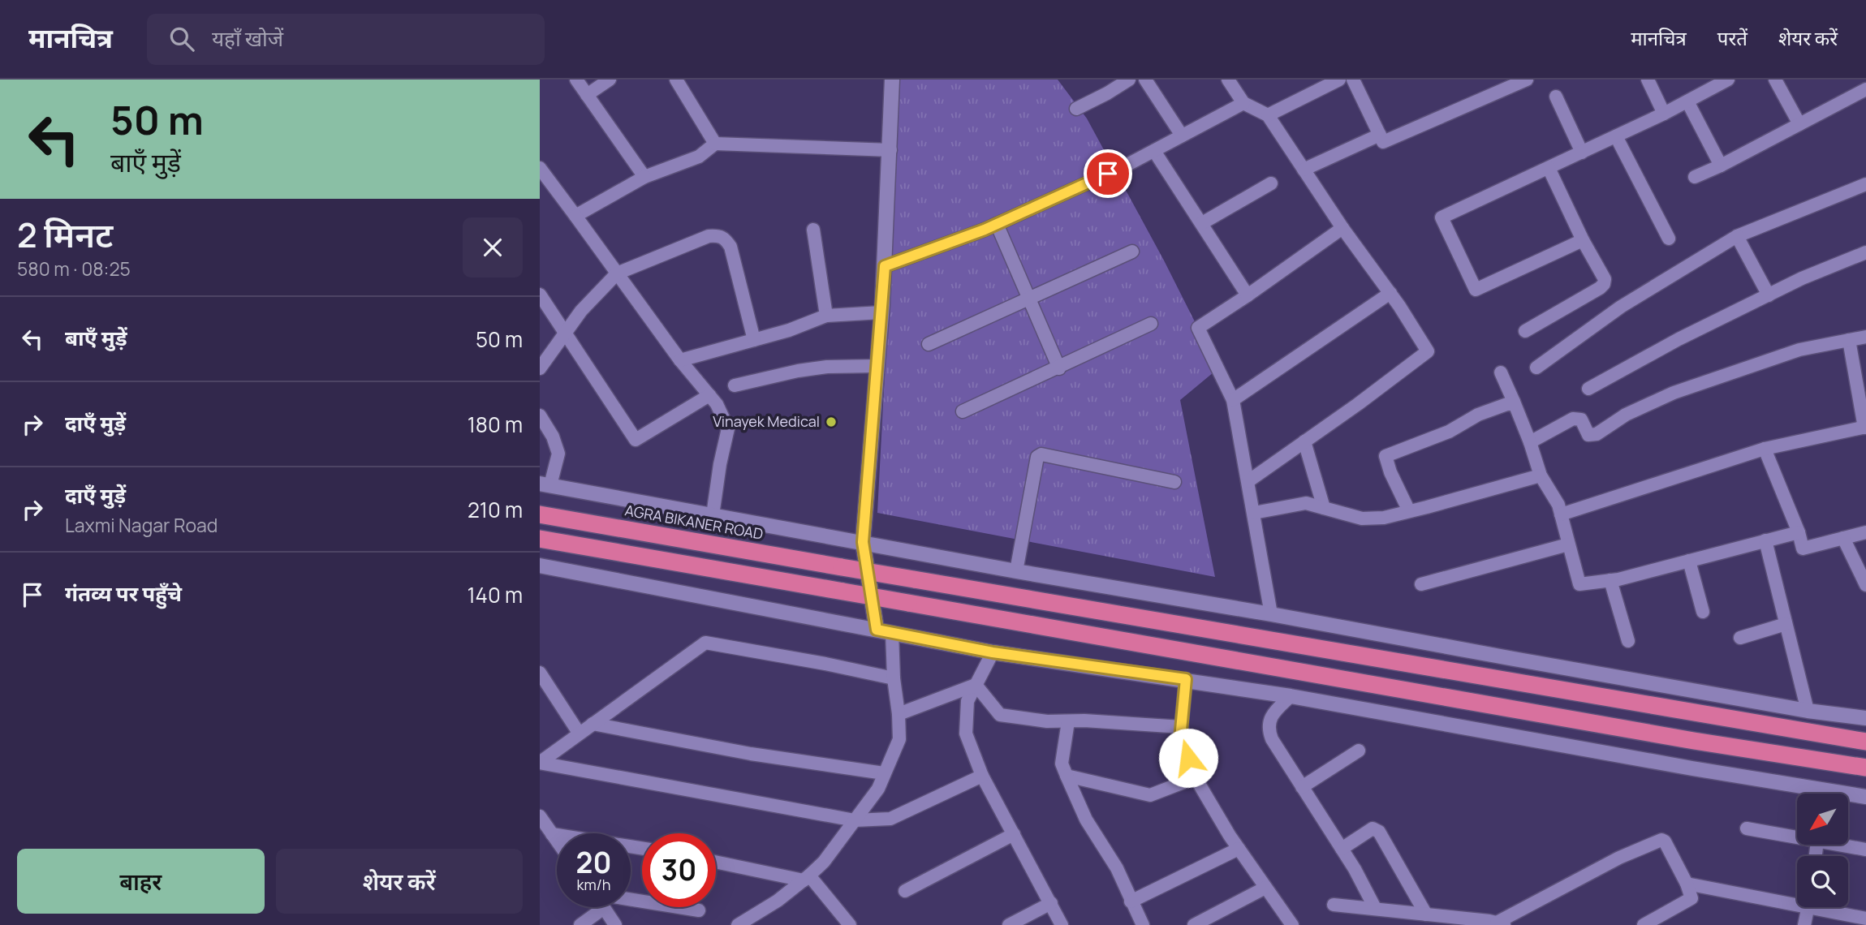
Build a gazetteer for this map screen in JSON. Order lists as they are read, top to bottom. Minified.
{"streets":{"highway":["AGRA BIKANER ROAD"]},"places":["Vinayek Medical"],"north":"bottom left","page":{"header":"मानचित्र","search":"यहाँ खोजें","nav":["मानचित्र","परतें","शेयर करें"],"turn":["50 m","बाएँ मुड़ें"],"heading":["2 मिनट","580 m · 08:25"],"list":[{"name":"बाएँ मुड़ें","value":"50 m"},{"name":"दाएँ मुड़ें","value":"180 m"},{"name":"दाएँ मुड़ें","note":"Laxmi Nagar Road","value":"210 m"},{"name":"गंतव्य पर पहुँचे","value":"140 m"}],"speed":"20 km/h","limit":"30","buttons":["बाहर","शेयर करें"]}}
